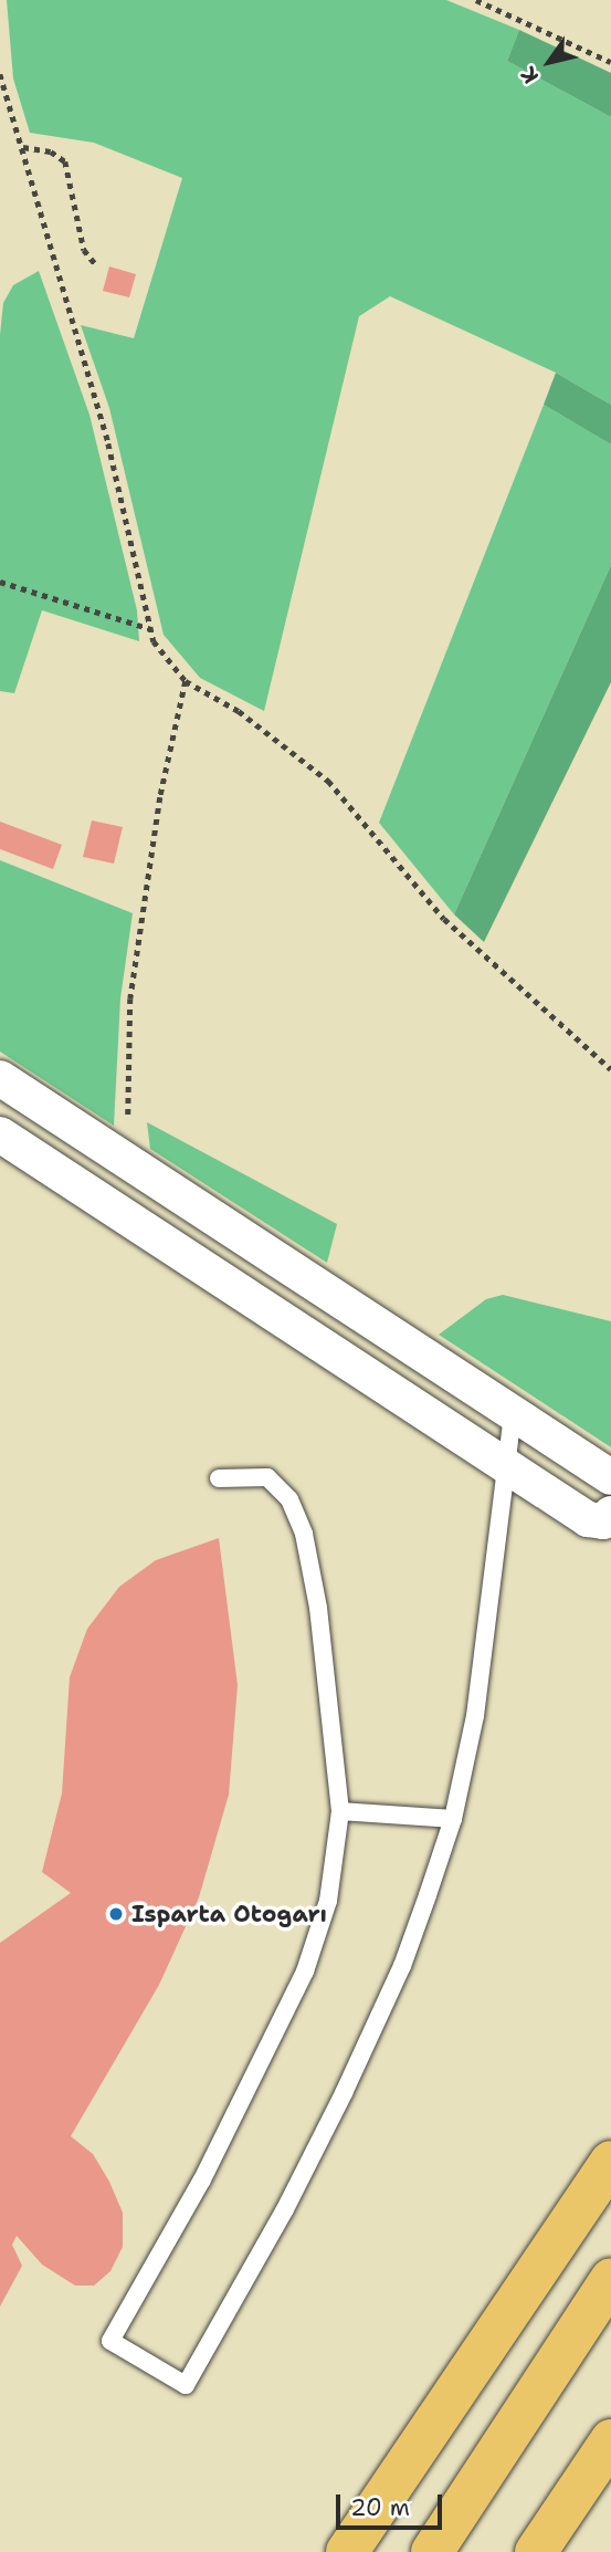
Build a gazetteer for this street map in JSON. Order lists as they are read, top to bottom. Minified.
{"places":["Isparta Otogarı"],"scale_bar":"20 m","north":"bottom left"}
